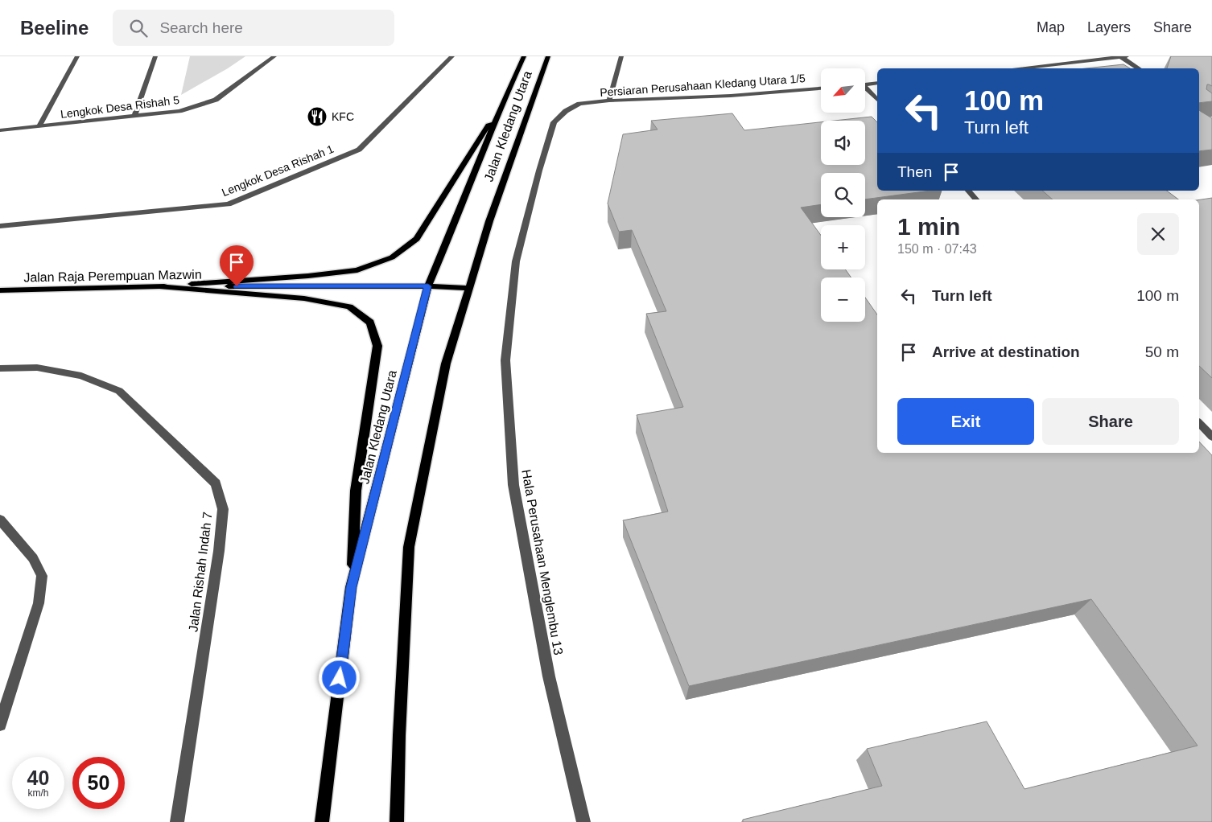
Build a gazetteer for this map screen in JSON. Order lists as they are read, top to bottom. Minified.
{"streets":{"main road":["Jalan Kledang Utara","Jalan Raja Perempuan Mazwin"],"street":["Persiaran Perusahaan Kledang Utara 1/5","Lengkok Desa Rishah 5","Lengkok Desa Rishah 1","Hala Perusahaan Menglembu 13","Jalan Rishah Indah 7"]},"crossings":[["Persiaran Perusahaan Kledang Utara 1/5","Hala Perusahaan Menglembu 13"],["Jalan Kledang Utara","Jalan Raja Perempuan Mazwin"]],"places":{"restaurant":["KFC"]},"north":"bottom left","page":{"header":"Beeline","search":"Search here","nav":["Map","Layers","Share"],"map_buttons":["+","−"],"turn":["100 m","Turn left"],"then":"Then","heading":["1 min","150 m · 07:43"],"list":[{"name":"Turn left","value":"100 m"},{"name":"Arrive at destination","value":"50 m"}],"buttons":["Exit","Share"],"speed":"40 km/h","limit":"50"}}
